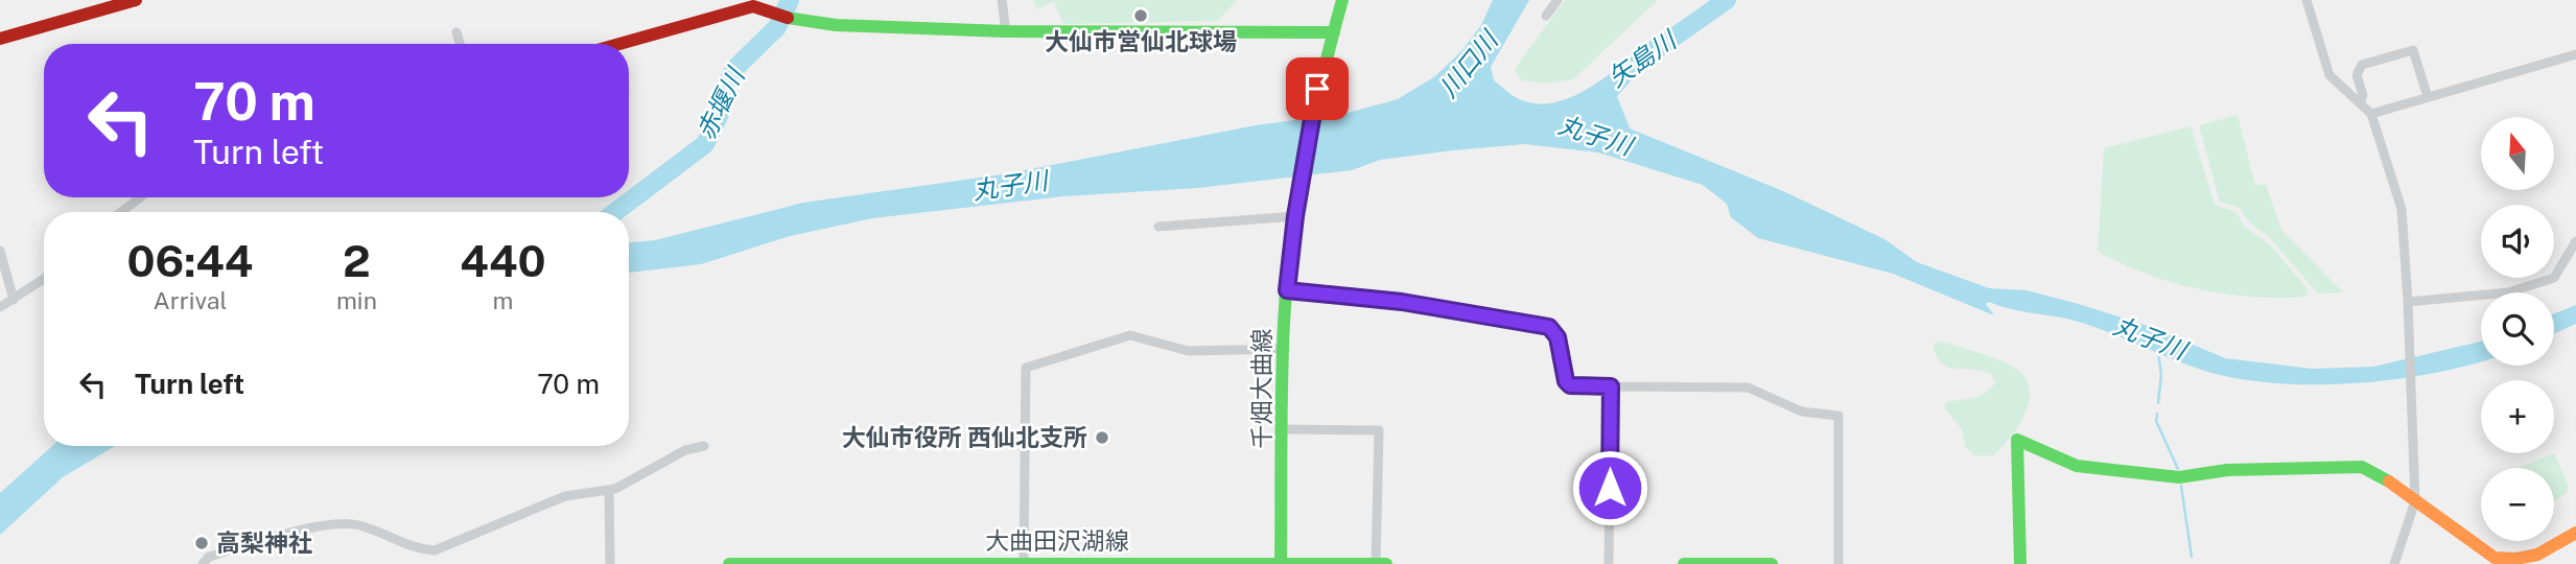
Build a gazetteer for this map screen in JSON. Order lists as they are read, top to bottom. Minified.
{"streets":{"street":["千畑大曲線","大曲田沢湖線"]},"crossings":[["千畑大曲線","大曲田沢湖線"]],"water":["矢島川","川口川","赤堰川","丸子川"],"places":["大仙市営仙北球場","大仙市役所 西仙北支所","高梨神社"],"north":"top","page":{"turn":["70 m","Turn left"],"map_buttons":["+","−"],"eta":["06:44","Arrival","2","min","440","m"],"list":[{"name":"Turn left","value":"70 m"}]}}
